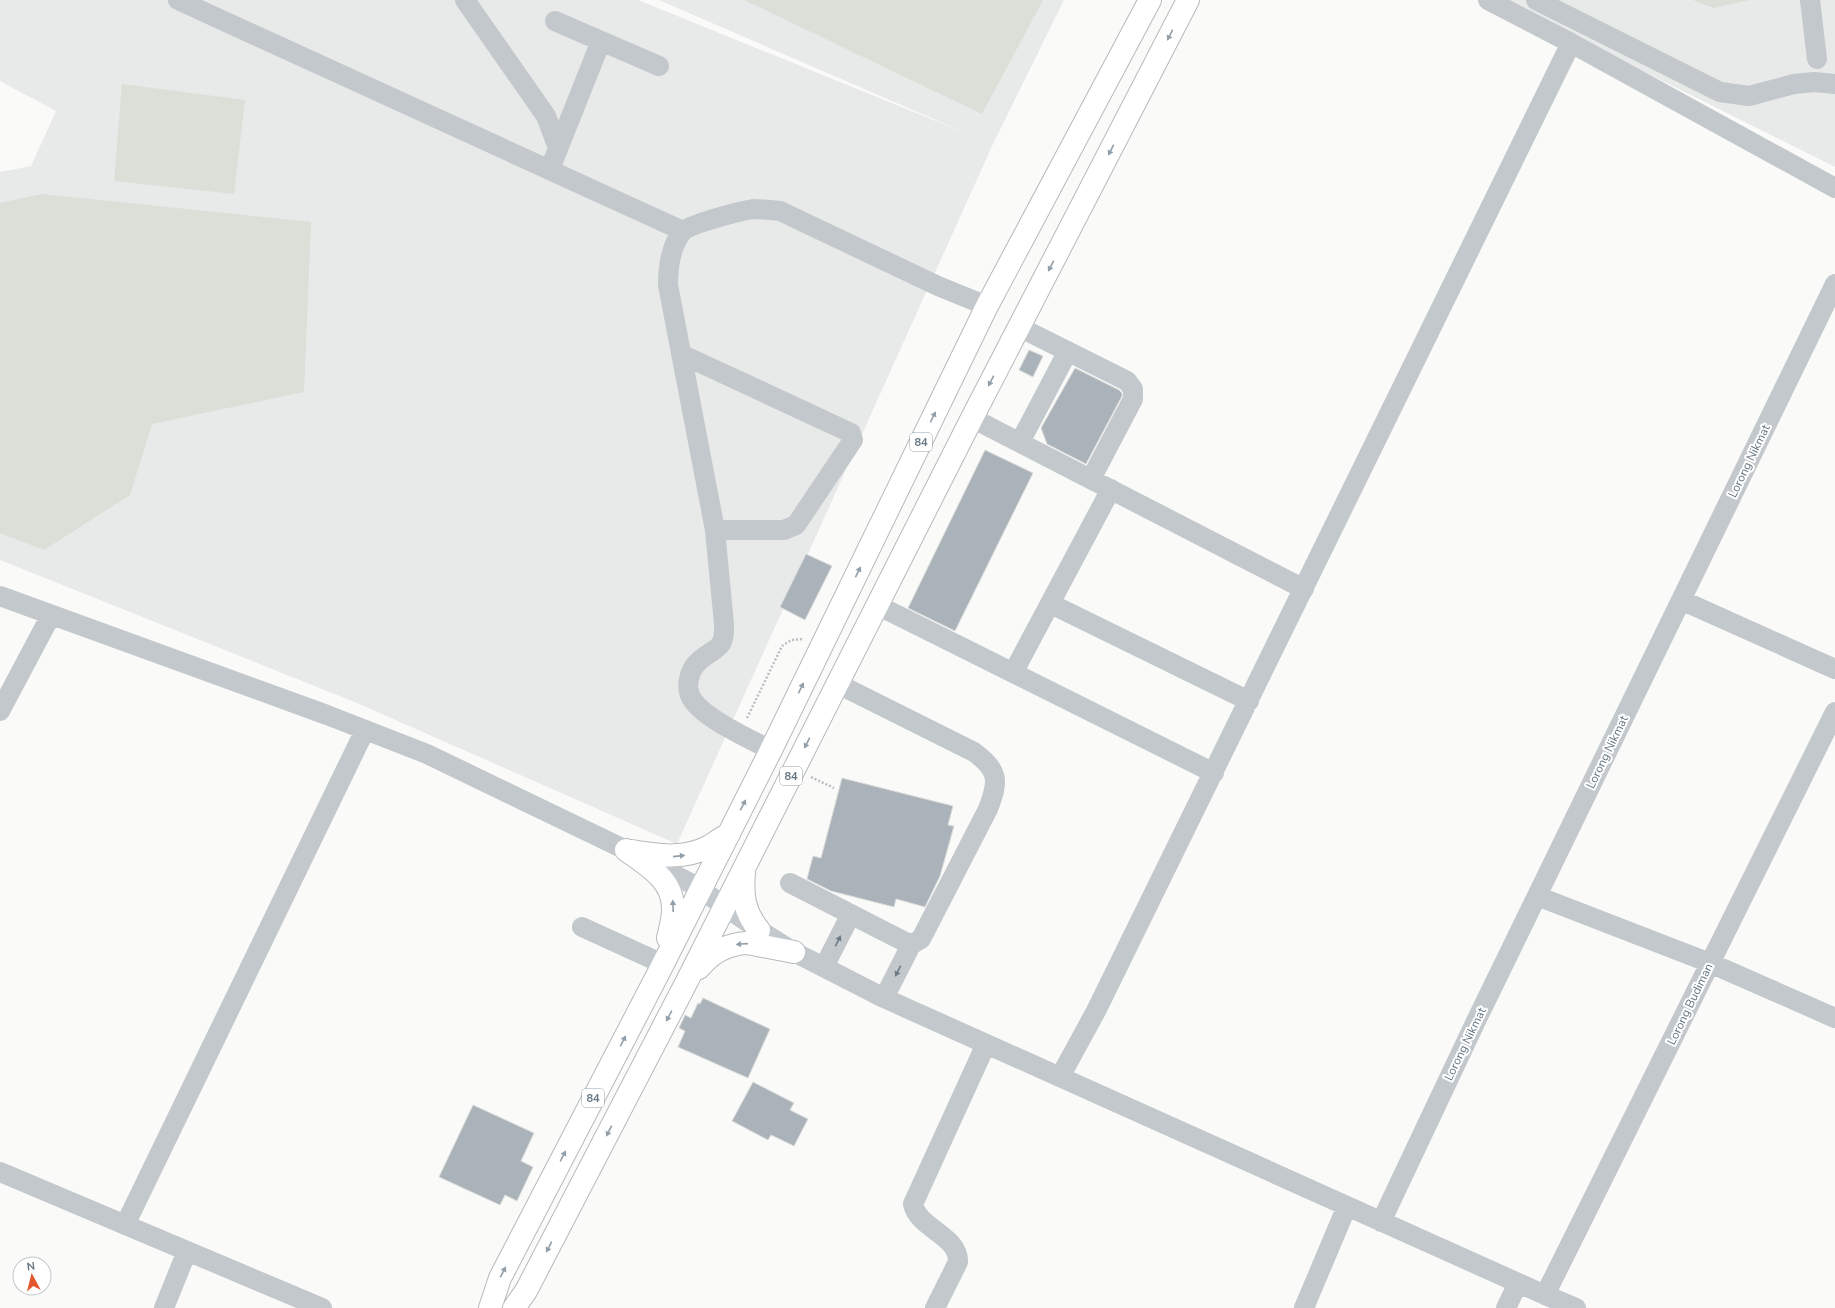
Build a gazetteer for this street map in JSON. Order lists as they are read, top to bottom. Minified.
{"streets":{"main road":["84"],"street":["Lorong Nikmat","Lorong Budiman"]},"north":"top"}
